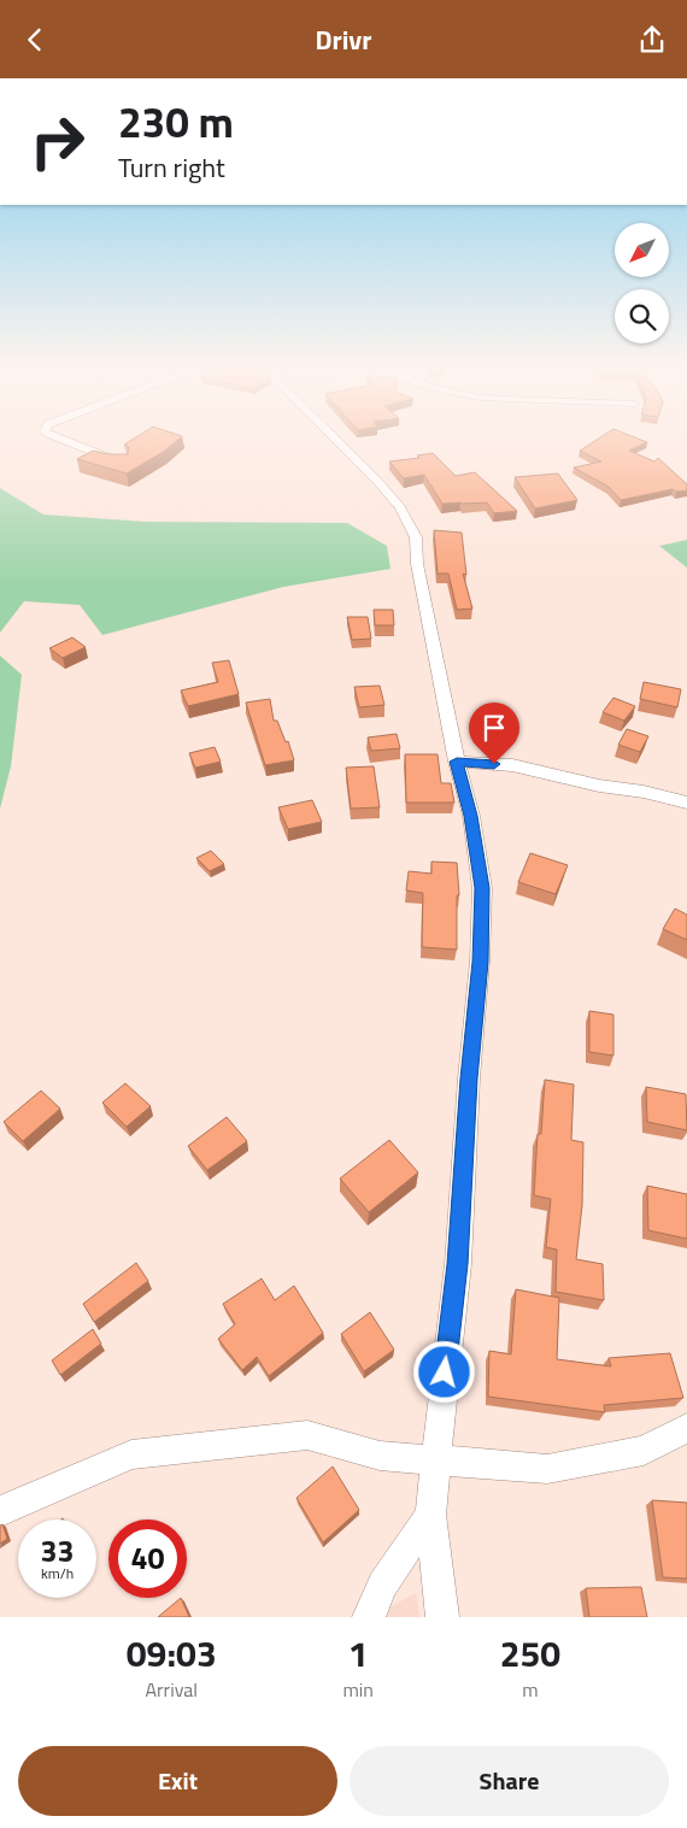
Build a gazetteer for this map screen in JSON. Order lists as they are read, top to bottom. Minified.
{"north":"bottom left","page":{"header":"Drivr","turn":["230 m","Turn right"],"speed":"33 km/h","limit":"40","eta":["09:03","Arrival","1","min","250","m"],"buttons":["Exit","Share"]}}
